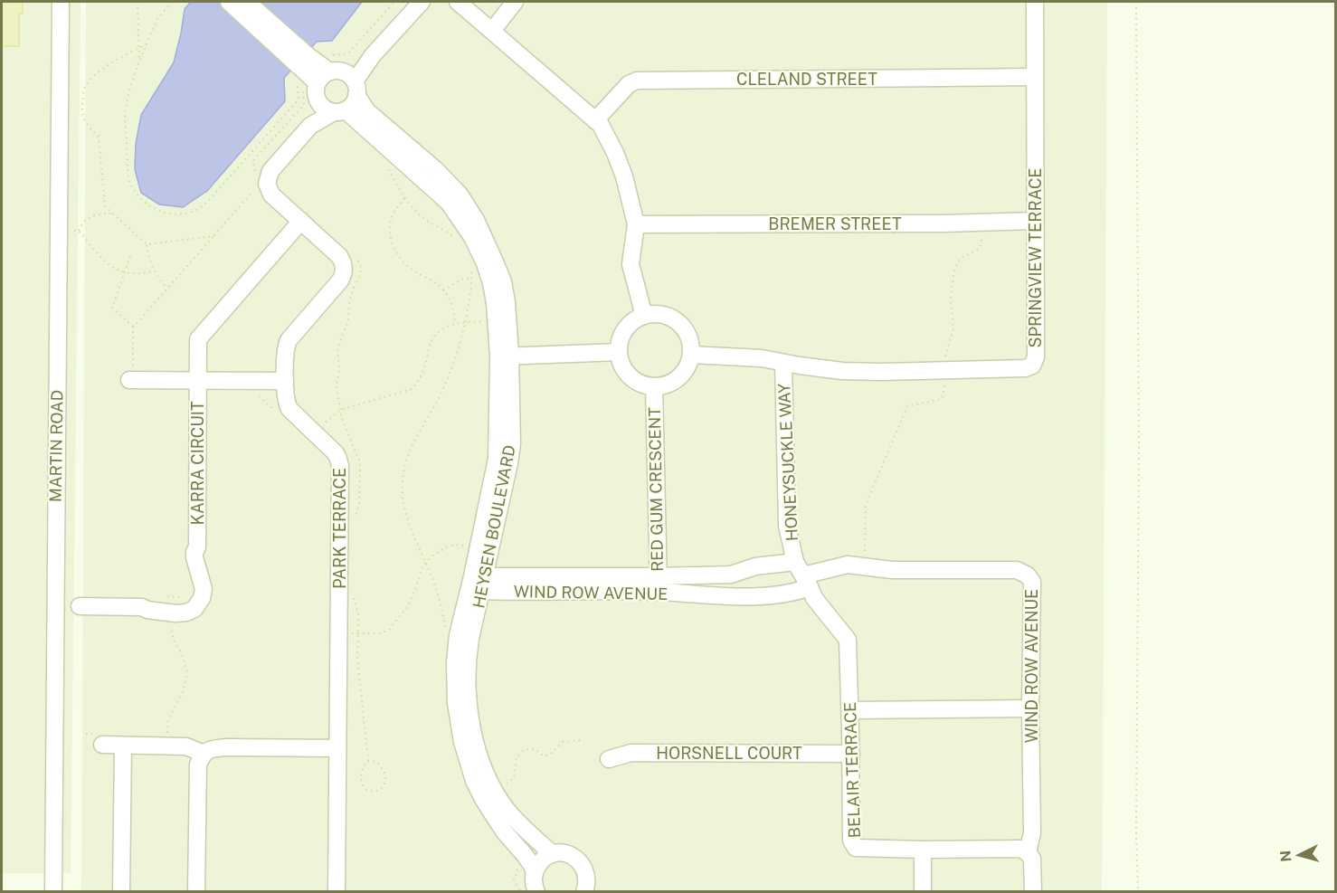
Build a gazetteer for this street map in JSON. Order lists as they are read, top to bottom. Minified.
{"streets":{"street":["CLELAND STREET","BREMER STREET","SPRINGVIEW TERRACE","MARTIN ROAD","HONEYSUCKLE WAY","KARRA CIRCUIT","RED GUM CRESCENT","HEYSEN BOULEVARD","PARK TERRACE","WIND ROW AVENUE","HORSNELL COURT","BELAIR TERRACE"]},"crossings":[["CLELAND STREET","SPRINGVIEW TERRACE"],["BREMER STREET","SPRINGVIEW TERRACE"],["SPRINGVIEW TERRACE","HONEYSUCKLE WAY"],["SPRINGVIEW TERRACE","RED GUM CRESCENT"],["HONEYSUCKLE WAY","WIND ROW AVENUE"],["HONEYSUCKLE WAY","BELAIR TERRACE"],["KARRA CIRCUIT","PARK TERRACE"],["RED GUM CRESCENT","WIND ROW AVENUE"],["HEYSEN BOULEVARD","WIND ROW AVENUE"],["WIND ROW AVENUE","BELAIR TERRACE"],["HORSNELL COURT","BELAIR TERRACE"]],"north":"left"}
